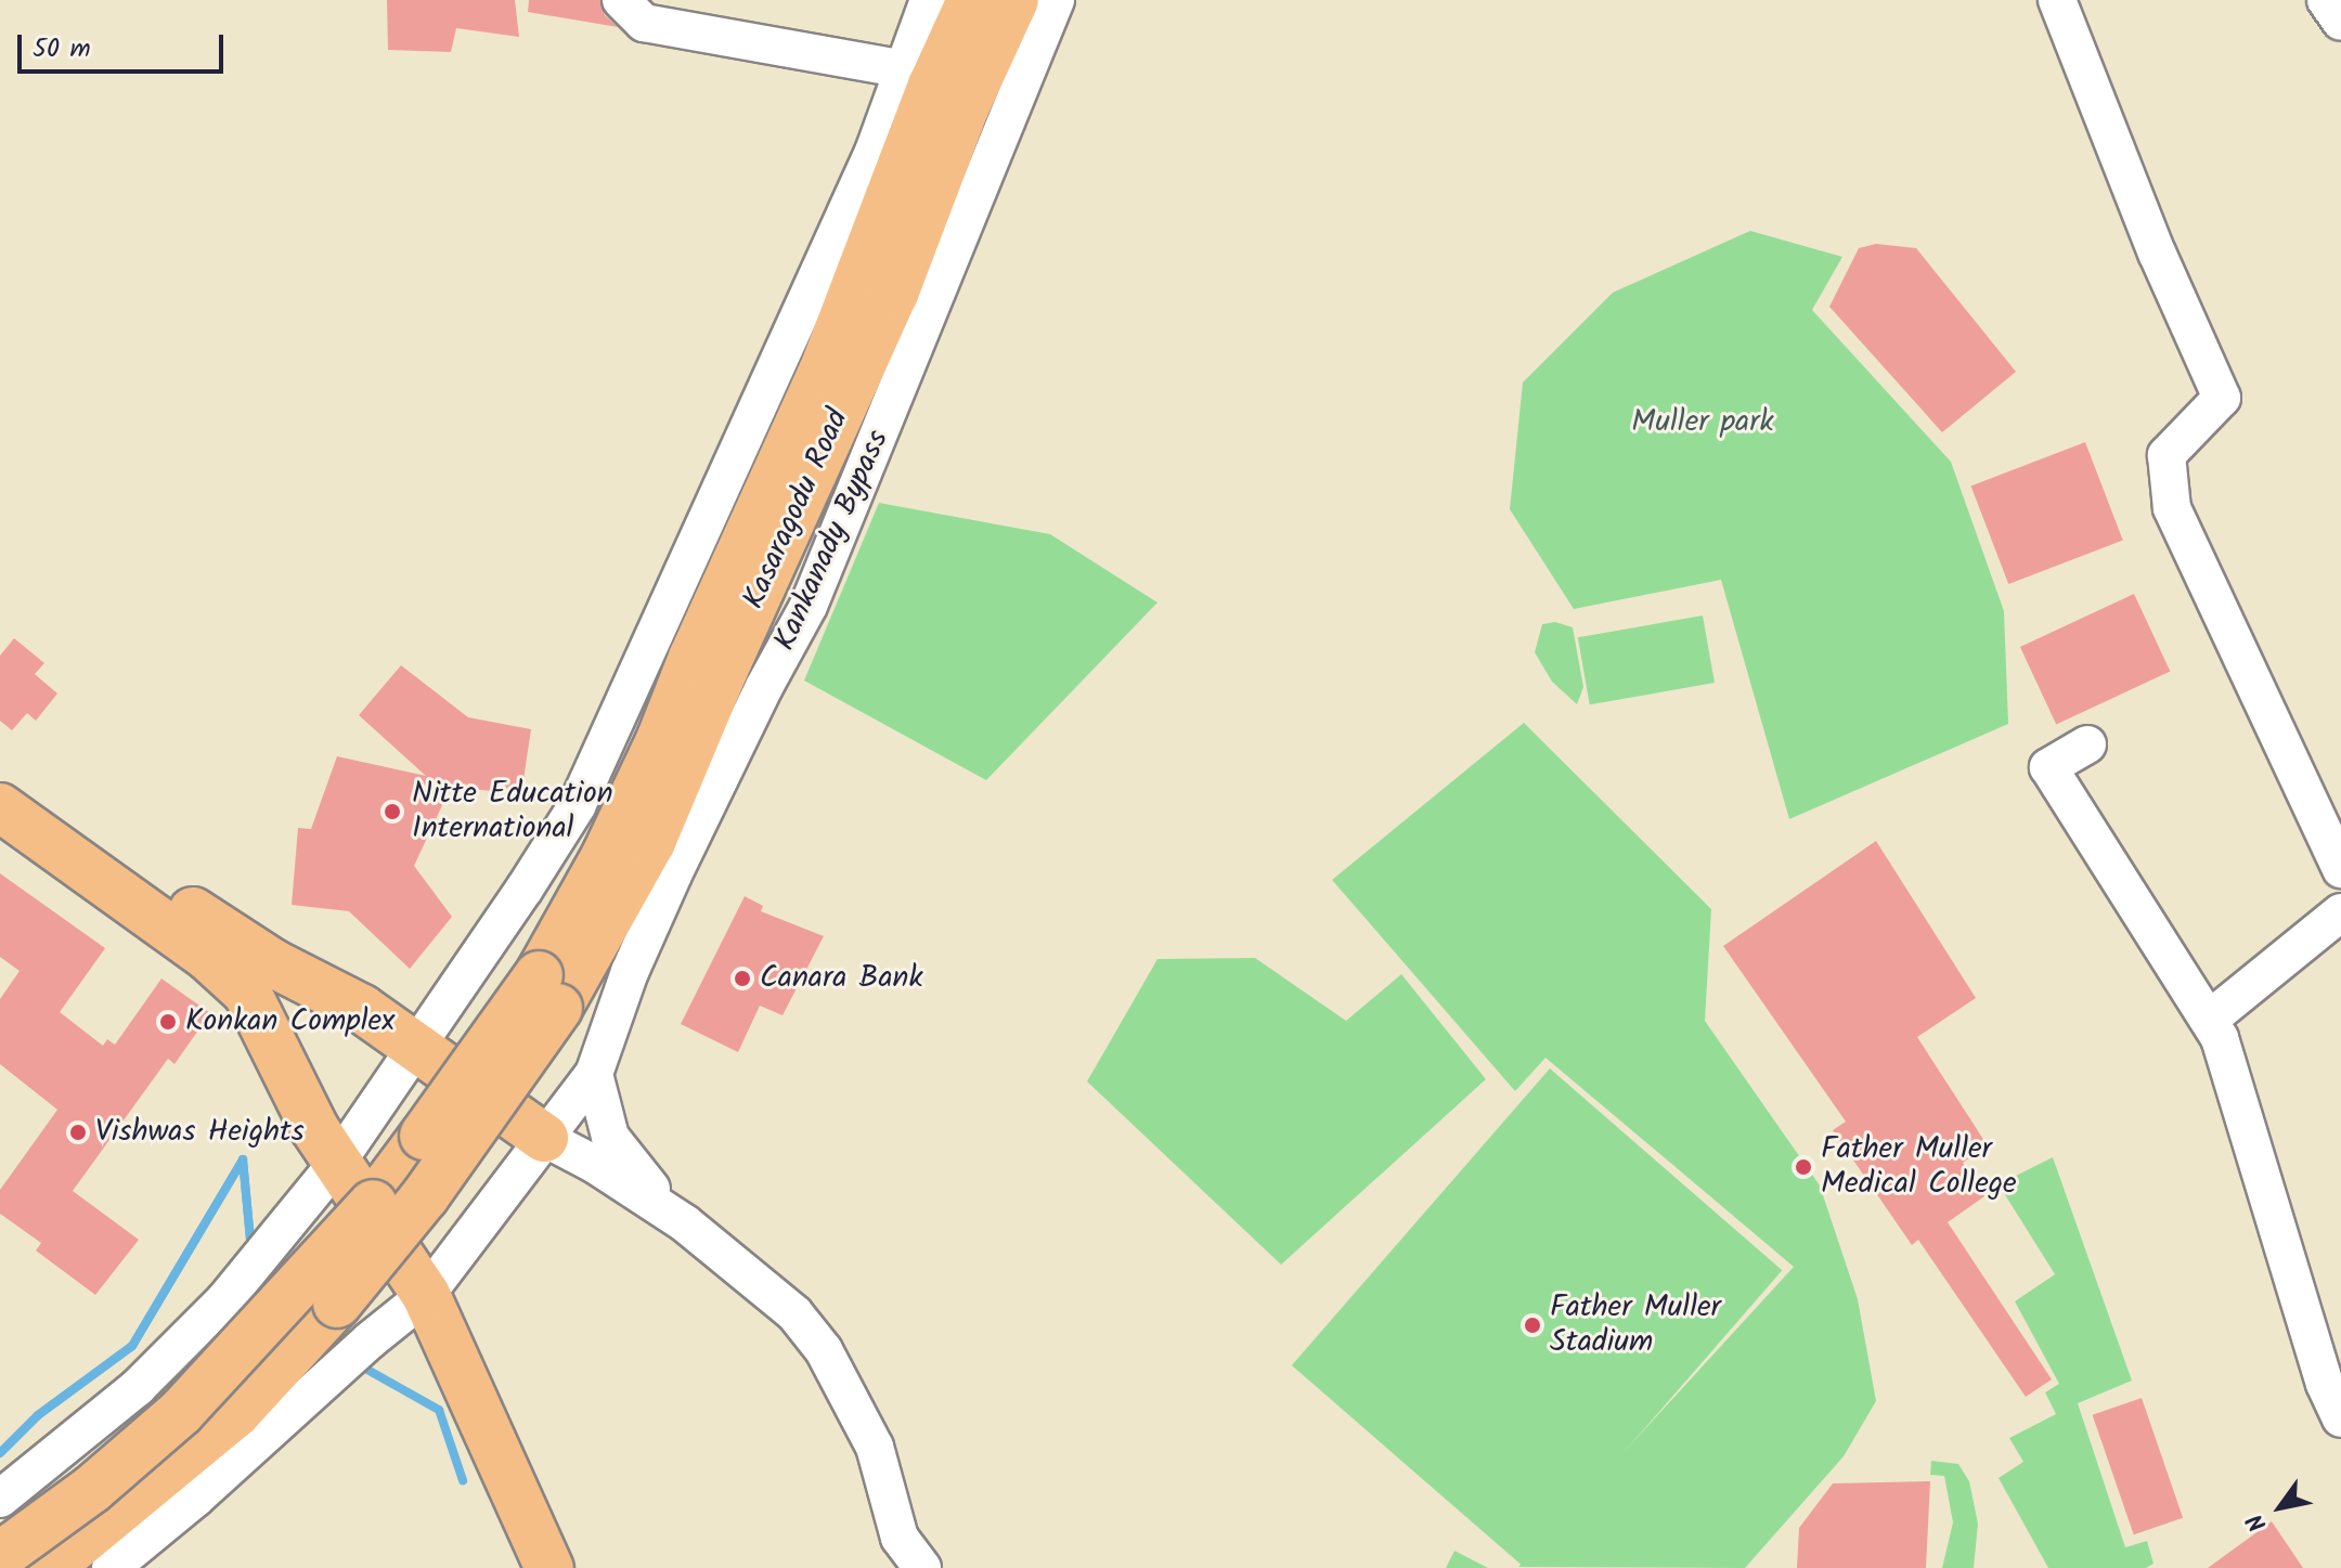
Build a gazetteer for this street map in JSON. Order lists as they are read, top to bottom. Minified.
{"streets":{"main road":["Kasaragodu Road"],"street":["Kankanady Bypass"]},"parks":["Muller park"],"places":["Nitte Education International","Canara Bank","Konkan Complex","Vishwas Heights","Father Muller Medical College","Father Muller Stadium"],"scale_bar":"50 m","north":"bottom left"}
